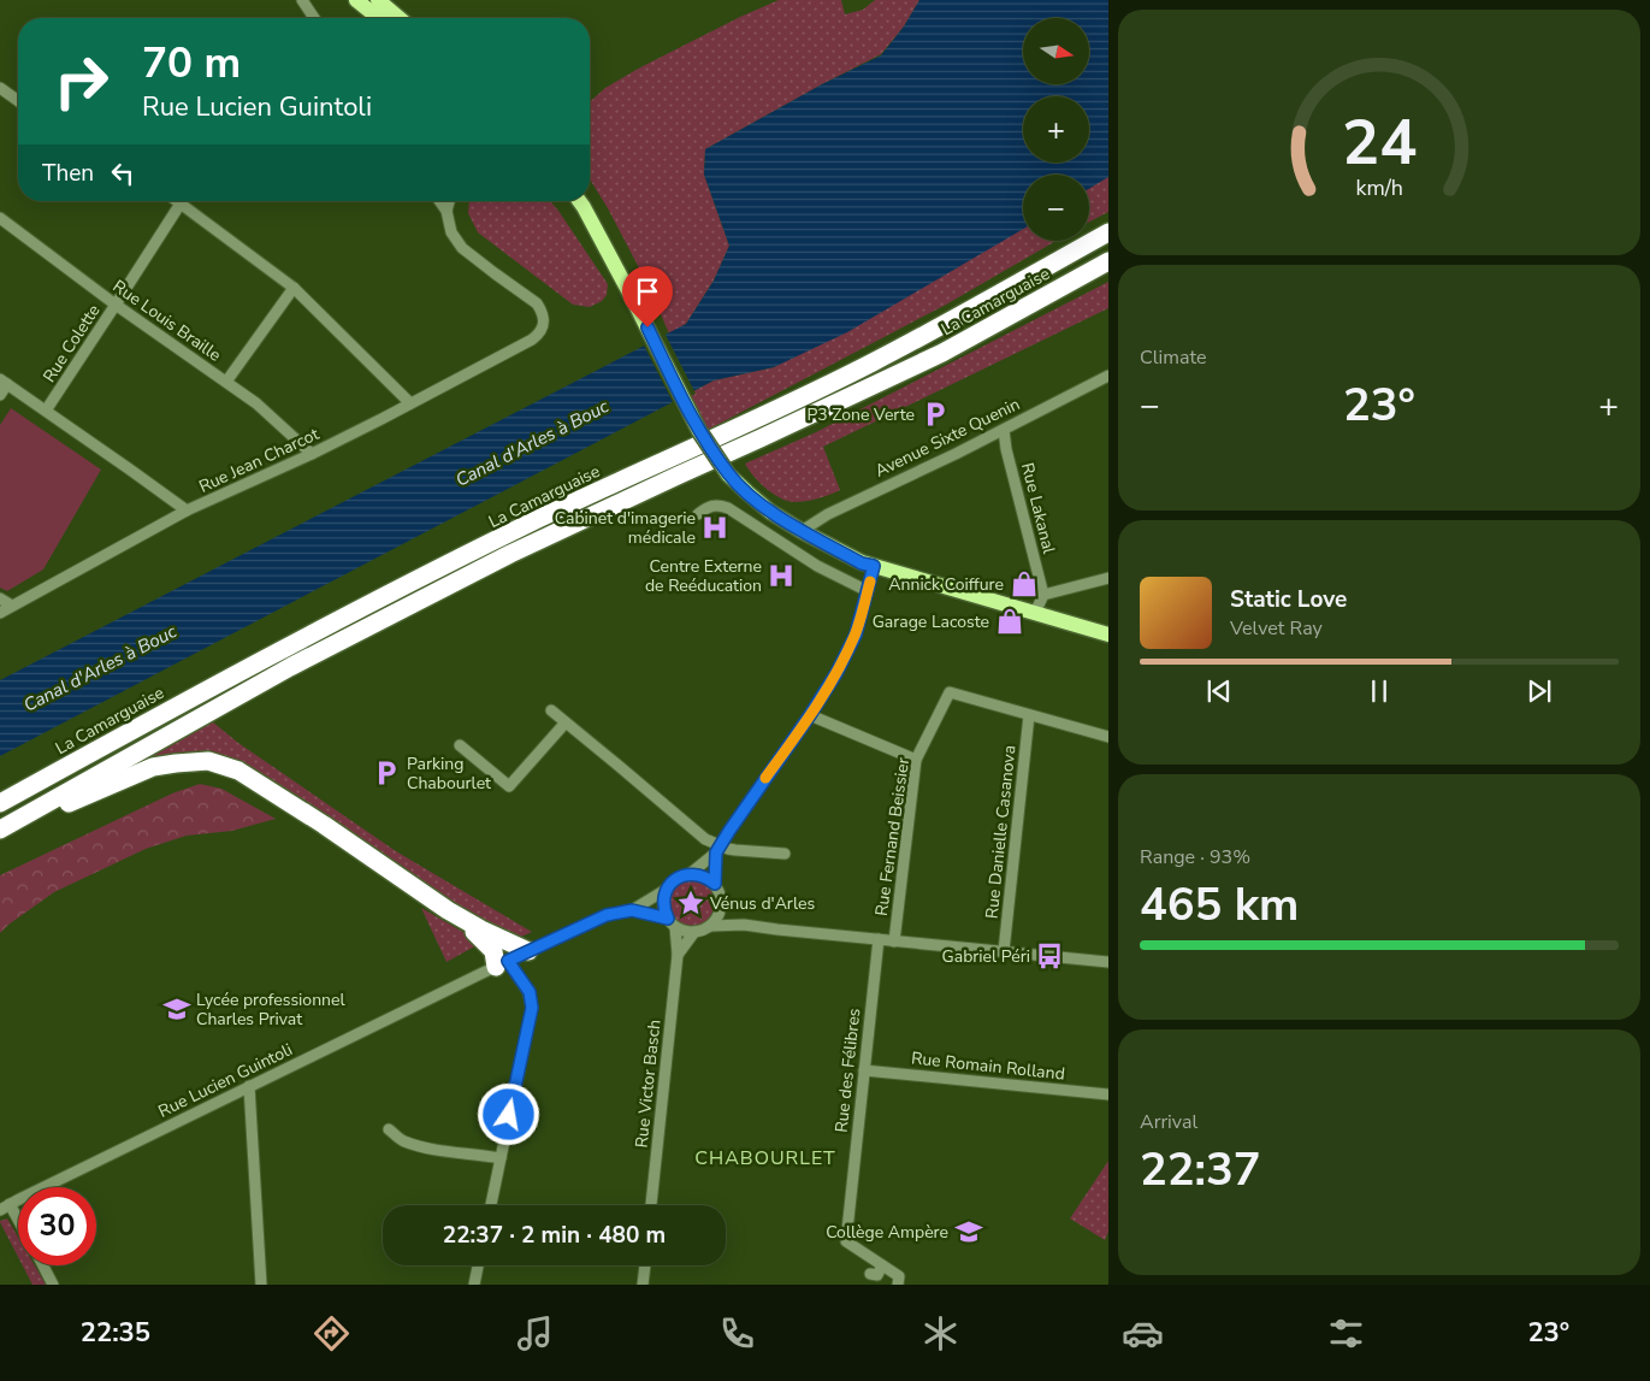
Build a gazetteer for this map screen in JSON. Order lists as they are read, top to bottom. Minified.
{"streets":{"highway":["La Camarguaise"],"street":["Rue Louis Braille","Rue Colette","Avenue Sixte Quenin","Rue Jean Charcot","Rue Lakanal","Rue Danielle Casanova","Rue Fernand Beissier","Rue Romain Rolland","Rue des Félibres","Rue Lucien Guintoli","Rue Victor Basch"]},"crossings":[["Rue Louis Braille","Rue Colette"],["Rue Louis Braille","Rue Jean Charcot"],["Avenue Sixte Quenin","Rue Lakanal"],["Rue Danielle Casanova","Rue Fernand Beissier"],["Rue Romain Rolland","Rue des Félibres"],["Rue Lucien Guintoli","Rue Victor Basch"]],"districts":["CHABOURLET"],"water":["Canal d'Arles à Bouc"],"places":{"parking":["P3 Zone Verte","Parking Chabourlet"],"hospital":["Cabinet d'imagerie médicale","Centre Externe de Reéducation"],"shop":["Annick Coiffure","Garage Lacoste"],"place":["Vénus d'Arles"],"bus stop":["Gabriel Péri"],"school or university":["Lycée professionnel Charles Privat","Collège Ampère"]},"north":"right","page":{"map_buttons":["+","−"],"turn":["70 m","Rue Lucien Guintoli"],"then":"Then","tile":["Climate",["Range · 93%","465 km"],["Arrival","22:37"]],"heat":["−","23°","+"],"song":["Static Love","Velvet Ray"],"limit":"30","trip":"22:37 · 2 min · 480 m","tabs":["22:35","23°"],"gauge":["24","km/h"]}}
